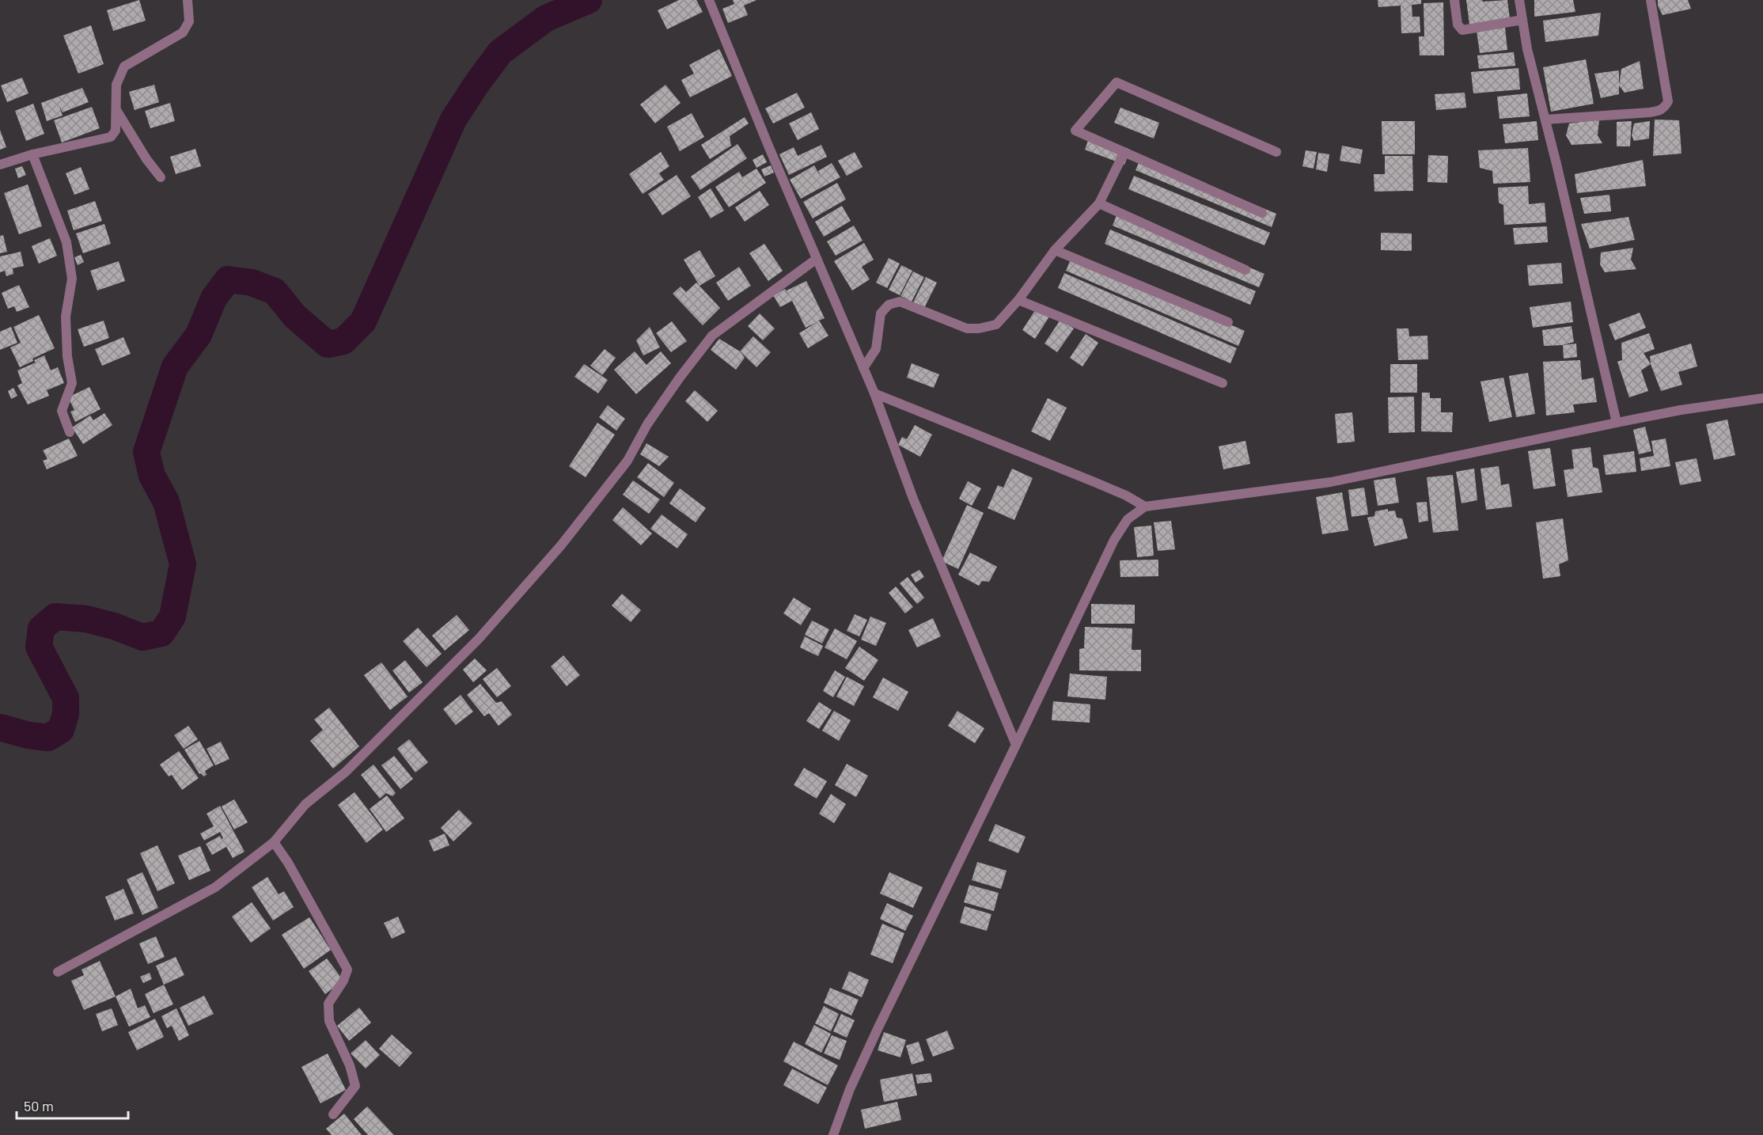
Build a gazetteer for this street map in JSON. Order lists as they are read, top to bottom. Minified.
{"scale_bar":"50 m"}
